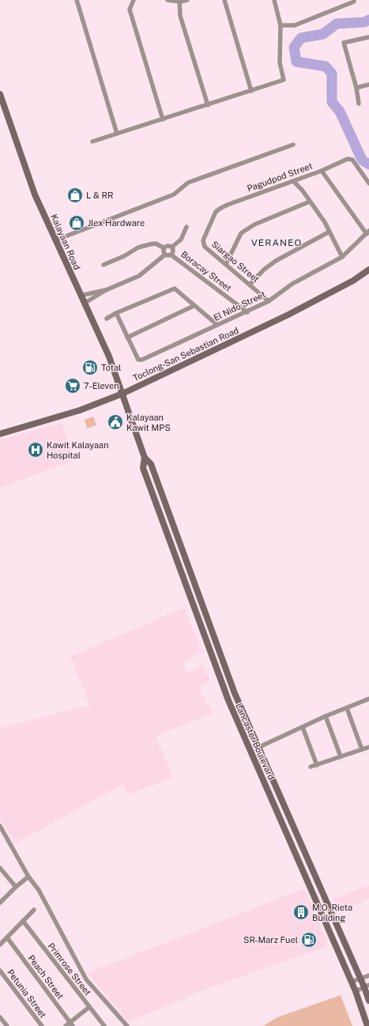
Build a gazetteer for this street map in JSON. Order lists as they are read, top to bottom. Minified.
{"streets":{"main road":["Kalayaan Road","Toclong-San Sebastian Road","Lancaster Boulevard"],"street":["Pagudpod Street","Siargao Street","Boracay Street","El Nido Street","Primrose Street","Peach Street","Petunia Street"]},"crossings":[["Pagudpod Street","Siargao Street"],["Kalayaan Road","Toclong-San Sebastian Road"],["Kalayaan Road","Lancaster Boulevard"],["Siargao Street","El Nido Street"],["Boracay Street","El Nido Street"],["Toclong-San Sebastian Road","Lancaster Boulevard"]],"districts":["VERANEO"],"places":{"shop":["L & RR","Jlex Hardware"],"fuel station":["Total","SR-Marz Fuel"],"supermarket":["7-Eleven"],"public building":["Kalayaan Kawit MPS"],"hospital":["Kawit Kalayaan Hospital"],"building":["M.O. Rieta Building"]}}
